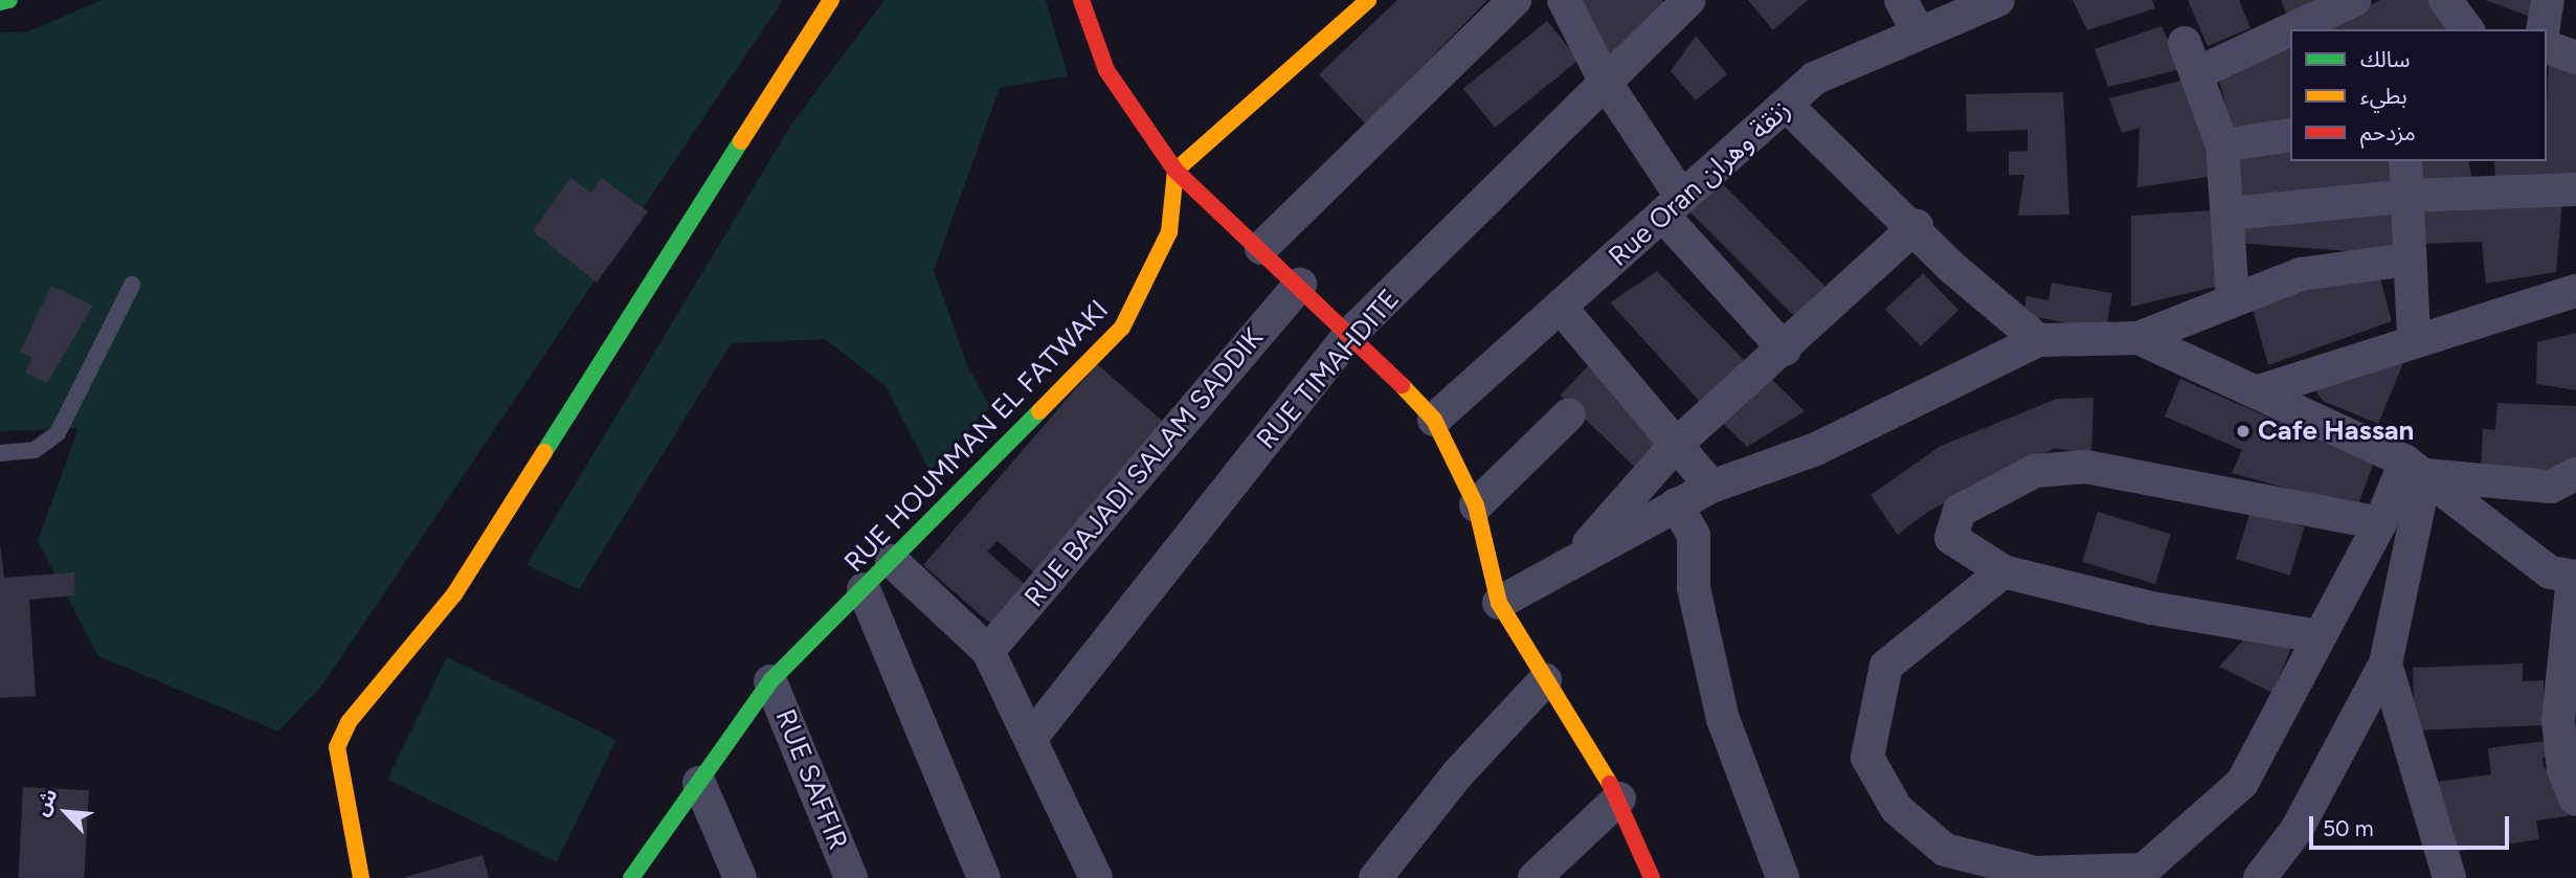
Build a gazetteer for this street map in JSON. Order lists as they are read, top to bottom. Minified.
{"streets":{"street":["Rue Oran زنقة وهران","RUE TIMAHDITE","RUE HOUMMAN EL FATWAKI","RUE BAJADI SALAM SADDIK","RUE SAFFIR"]},"crossings":[["RUE HOUMMAN EL FATWAKI","RUE SAFFIR"]],"places":["Cafe Hassan"],"legend":["سالك","بطيء","مزدحم"],"scale_bar":"50 m","north":"top left"}
